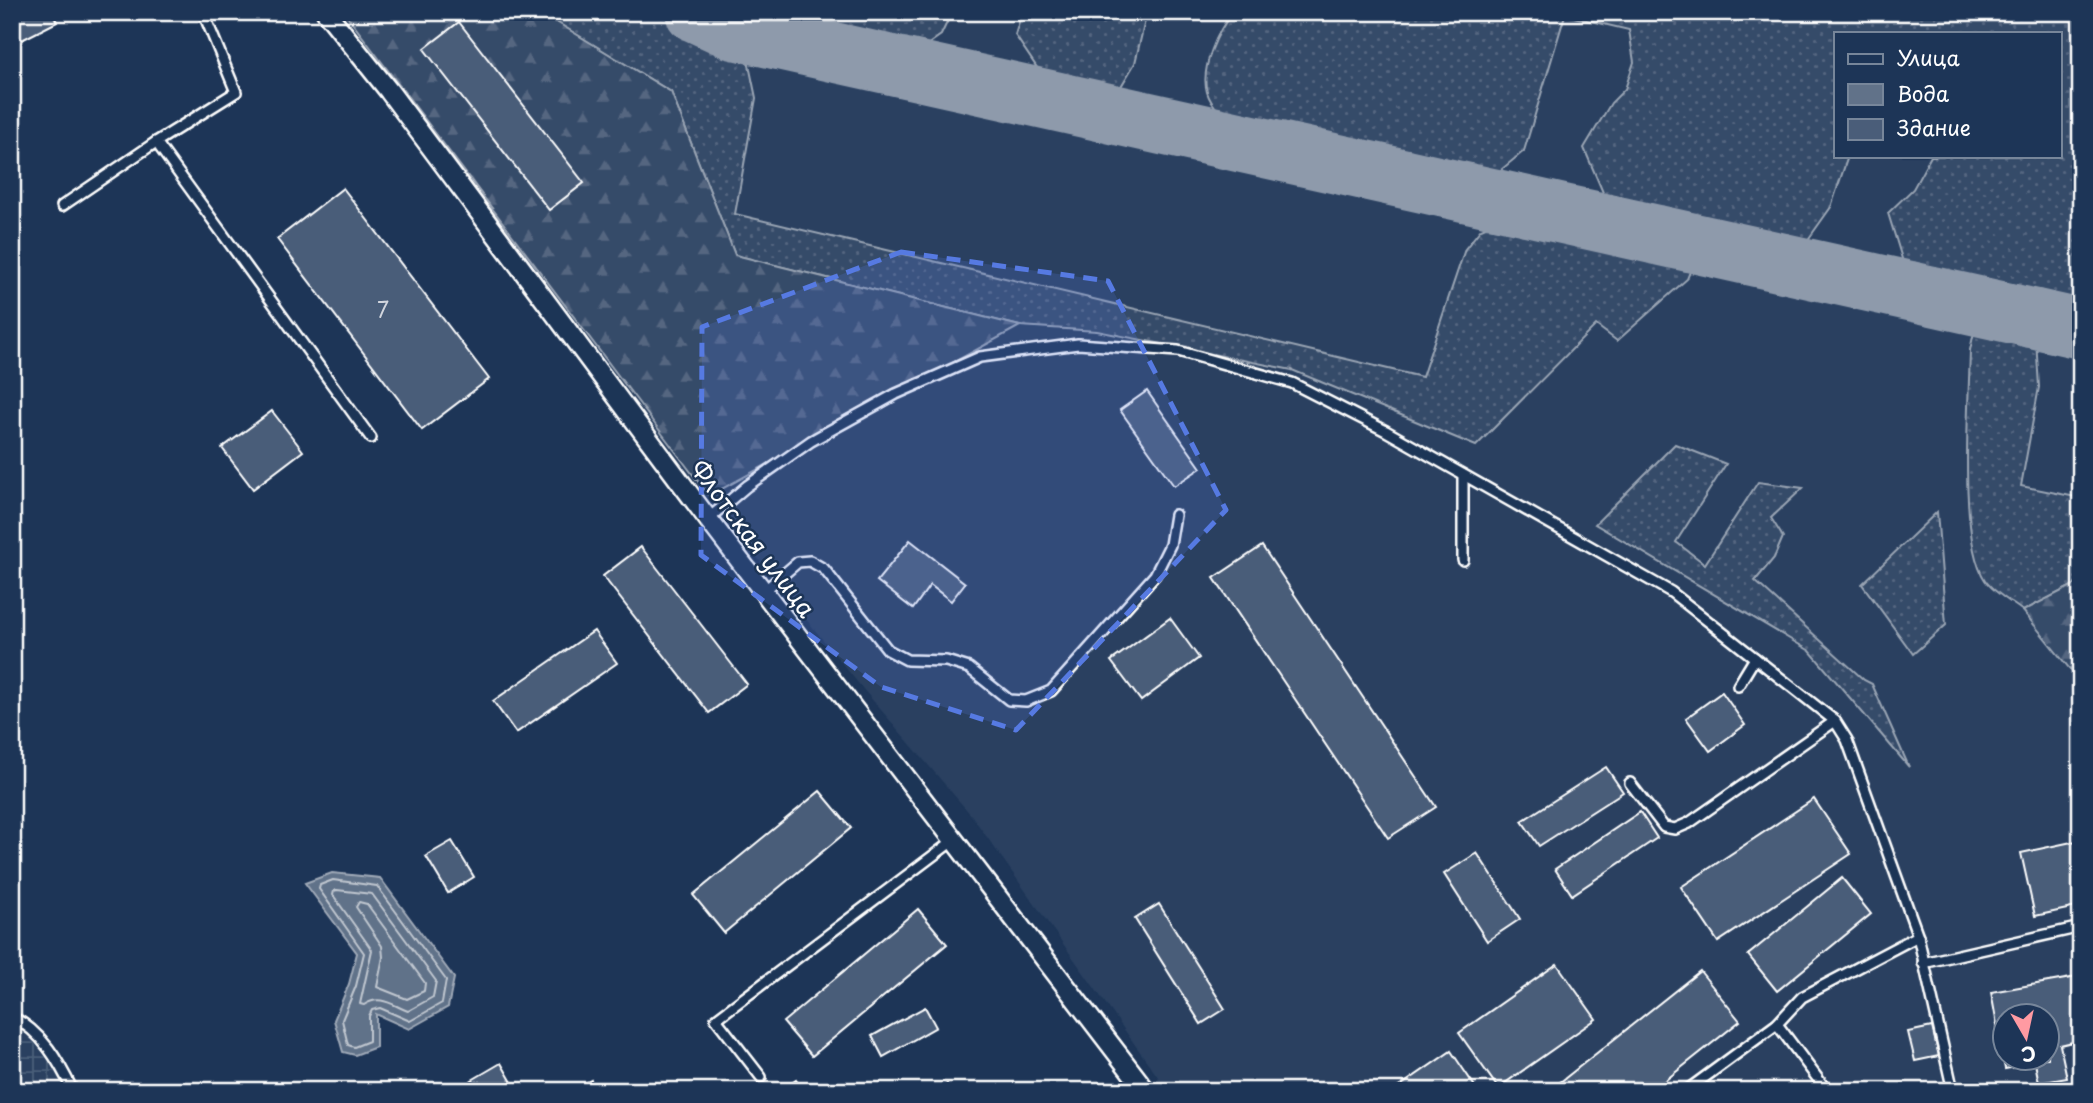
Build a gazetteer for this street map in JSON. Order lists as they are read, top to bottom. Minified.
{"streets":{"street":["Флотская улица"]},"house_numbers":["7"],"legend":["Улица","Вода","Здание"],"north":"bottom"}
